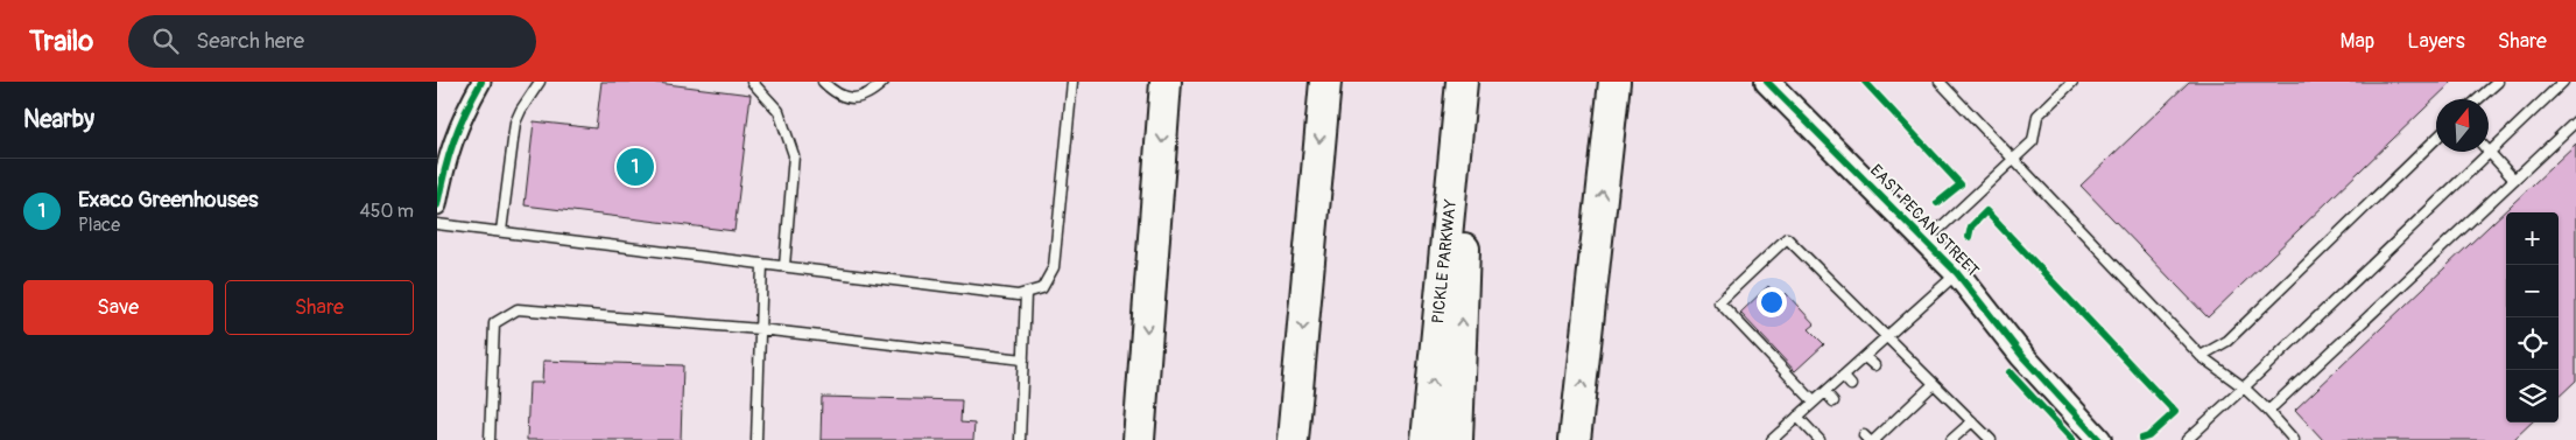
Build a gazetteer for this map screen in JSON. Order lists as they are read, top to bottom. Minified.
{"streets":{"highway":["PICKLE PARKWAY"],"street":["EAST PECAN STREET"]},"north":"top","page":{"header":"Trailo","search":"Search here","nav":["Map","Layers","Share"],"heading":"Nearby","pins":"1","list":[{"mark":"1","name":"Exaco Greenhouses","note":"Place","value":"450 m"}],"map_buttons":["+","−"],"buttons":["Save","Share"]}}
